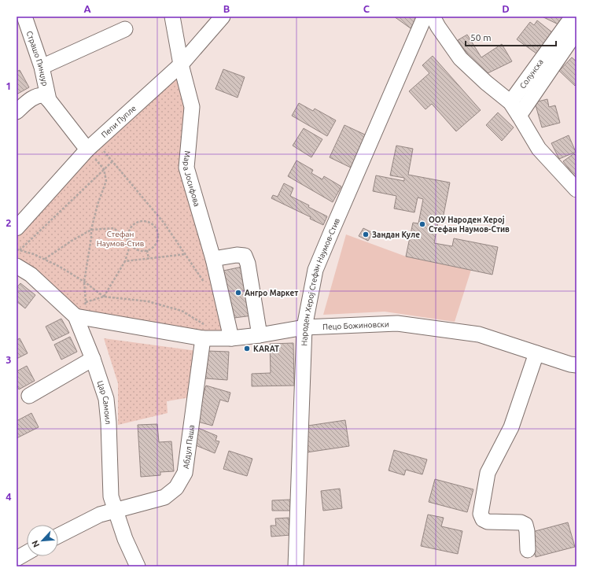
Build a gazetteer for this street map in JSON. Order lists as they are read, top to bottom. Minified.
{"streets":{"street":["Страшо Пинџур","Солунска","Пепи Пупле","Мара Јосифова","Народен Херој Стефан Наумов-Стив","Пецо Божиновски","Цар Самоил","Абдул Паша"]},"crossings":[["Страшо Пинџур","Пепи Пупле"],["Пепи Пупле","Мара Јосифова"],["Мара Јосифова","Пецо Божиновски"],["Народен Херој Стефан Наумов-Стив","Пецо Божиновски"],["Пецо Божиновски","Цар Самоил"],["Пецо Божиновски","Абдул Паша"],["Цар Самоил","Абдул Паша"]],"parks":["Стефан Наумов-Стив"],"places":["ООУ Народен Херој Стефан Наумов-Стив","Зандан Куле","Ангро Маркет","KARAT"],"scale_bar":"50 m","north":"bottom left","grid":{"columns":["A","B","C","D"],"rows":["1","2","3","4"]}}
